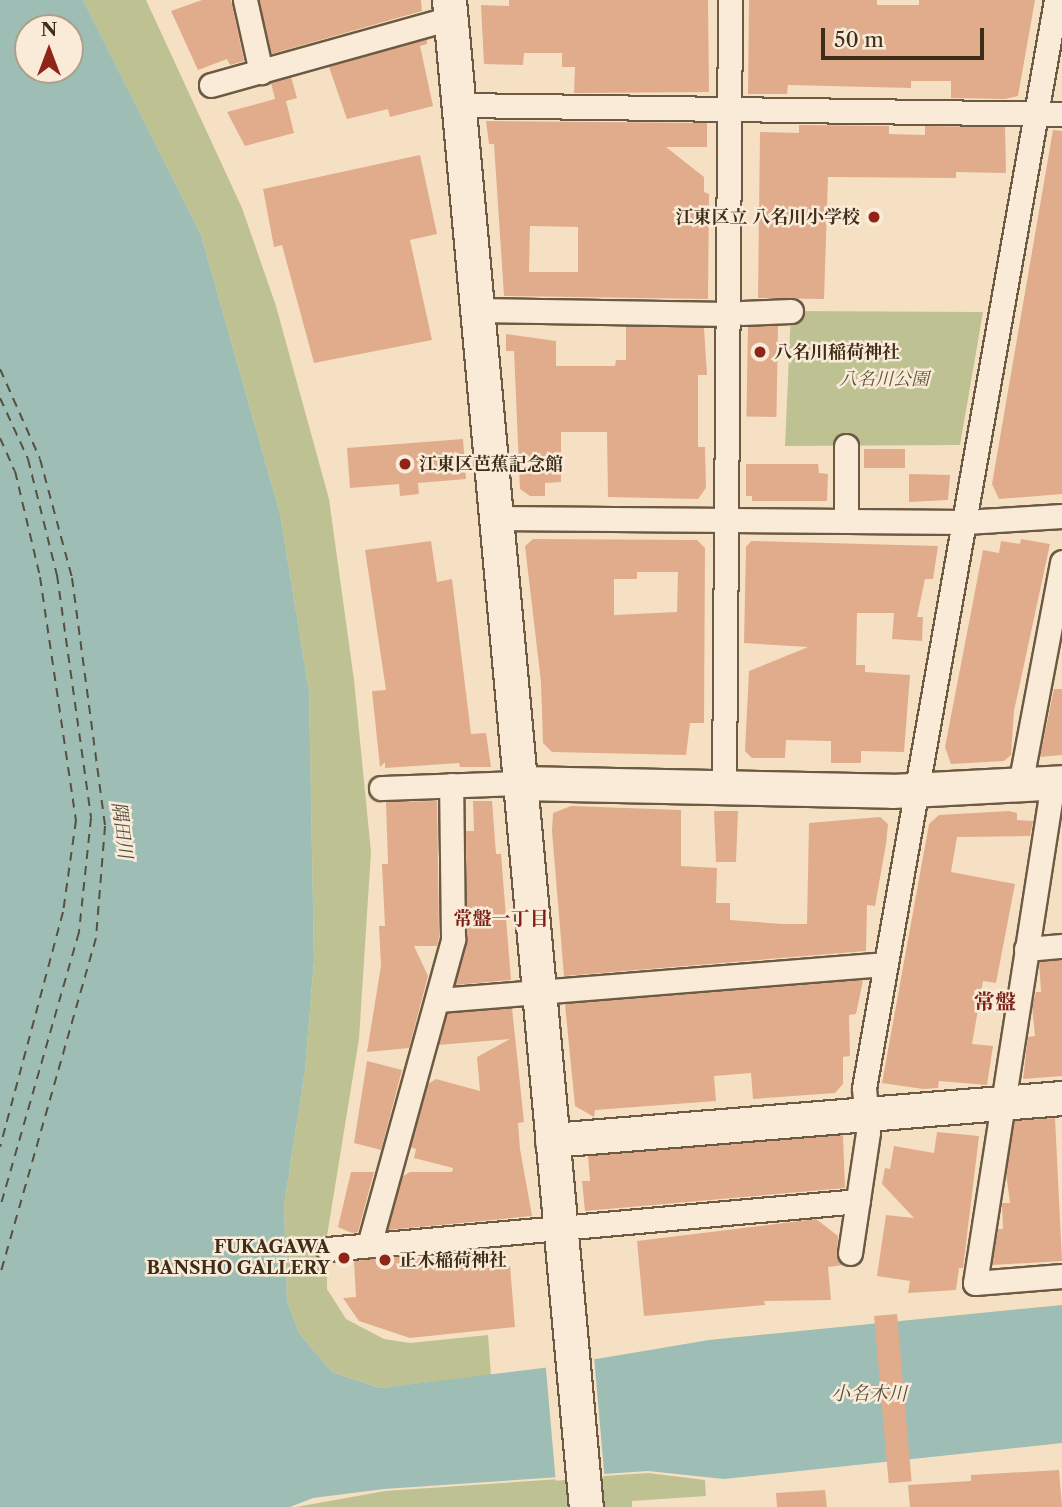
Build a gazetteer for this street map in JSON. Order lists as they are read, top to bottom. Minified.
{"districts":["常盤一丁目","常盤"],"water":["隅田川","小名木川"],"parks":["八名川公園"],"places":["江東区立 八名川小学校","八名川稲荷神社","江東区芭蕉記念館","FUKAGAWA BANSHO GALLERY","正木稲荷神社"],"scale_bar":"50 m","north":"top"}
